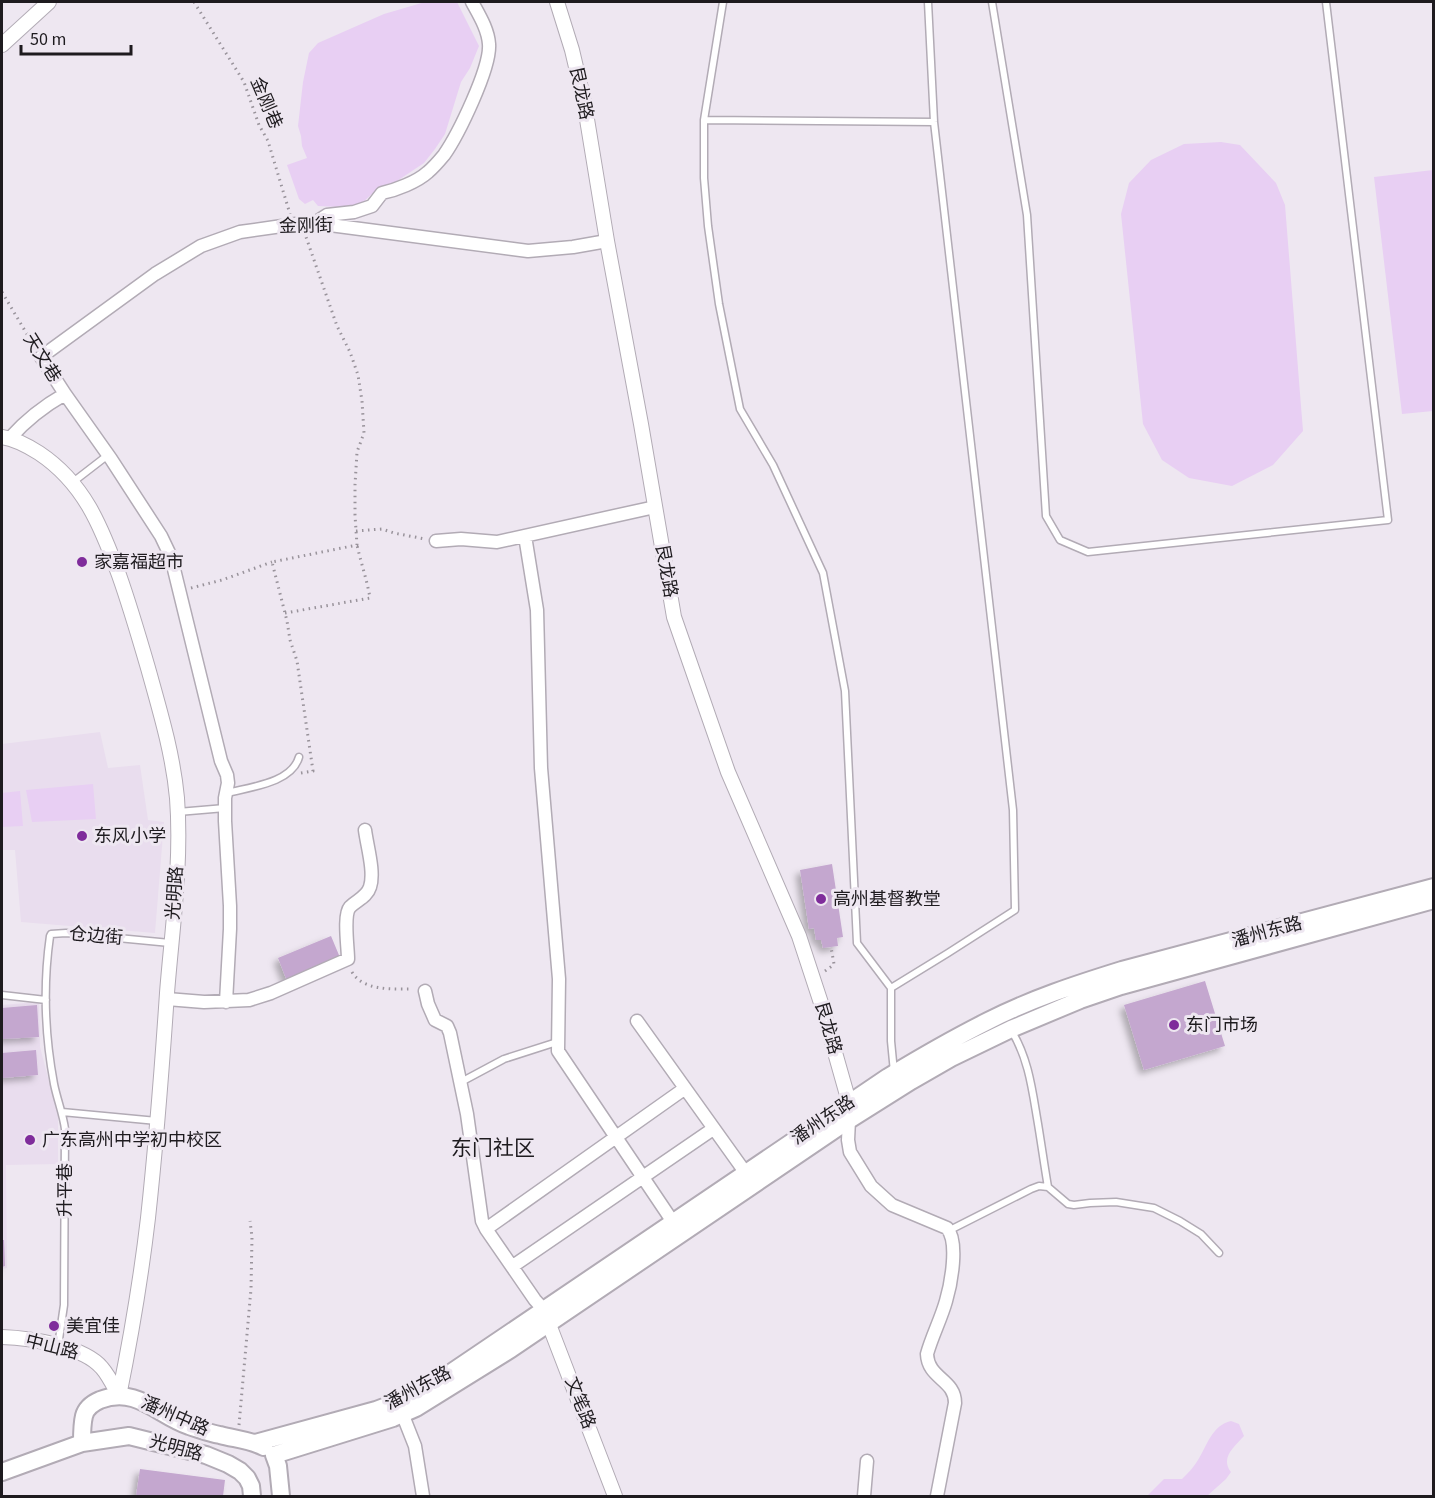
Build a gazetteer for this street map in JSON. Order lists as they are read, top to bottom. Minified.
{"streets":{"main road":["光明路","潘州东路","潘州中路"],"street":["艮龙路","金刚街","天文巷","中山路","文笔路"],"lane":["仓边街","升平巷"],"path":["金刚巷"]},"crossings":[["艮龙路","金刚街"],["艮龙路","潘州东路"],["金刚巷","金刚街"],["金刚街","天文巷"],["天文巷","光明路"],["光明路","仓边街"],["光明路","中山路"],["光明路","潘州中路"],["潘州东路","文笔路"],["潘州东路","潘州中路"],["仓边街","升平巷"],["升平巷","中山路"],["中山路","潘州中路"]],"districts":["东门社区"],"places":["家嘉福超市","东风小学","高州基督教堂","东门市场","广东高州中学初中校区","美宜佳"],"scale_bar":"50 m"}
